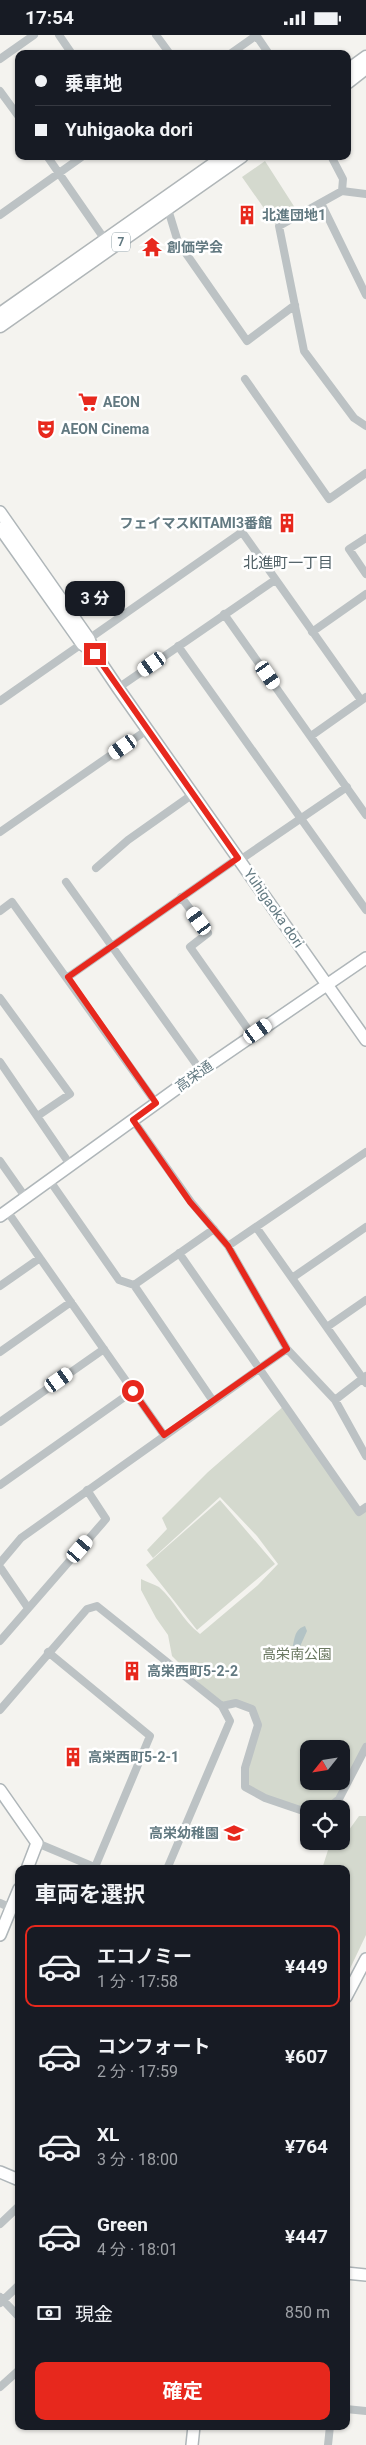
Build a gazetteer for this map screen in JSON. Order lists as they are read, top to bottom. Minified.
{"streets":{"main road":["7"],"street":["Yuhigaoka dori","高栄通"]},"crossings":[["Yuhigaoka dori","高栄通"]],"districts":["北進町一丁目"],"parks":["高栄南公園"],"places":{"building":["北進団地1","フェイマスKITAMI3番館","高栄西町5-2-2","高栄西町5-2-1"],"temple":["創価学会"],"supermarket":["AEON"],"theatre":["AEON Cinema"],"school or university":["高栄幼稚園"]},"north":"bottom left","page":{"status":"17:54","banner":["乗車地","Yuhigaoka dori"],"bubble":"3 分","heading":"車両を選択","list":[{"name":"エコノミー","note":"1 分 · 17:58","value":"¥449"},{"name":"コンフォート","note":"2 分 · 17:59","value":"¥607"},{"name":"XL","note":"3 分 · 18:00","value":"¥764"},{"name":"Green","note":"4 分 · 18:01","value":"¥447"}],"pay":["現金","850 m"],"buttons":"確定"}}
